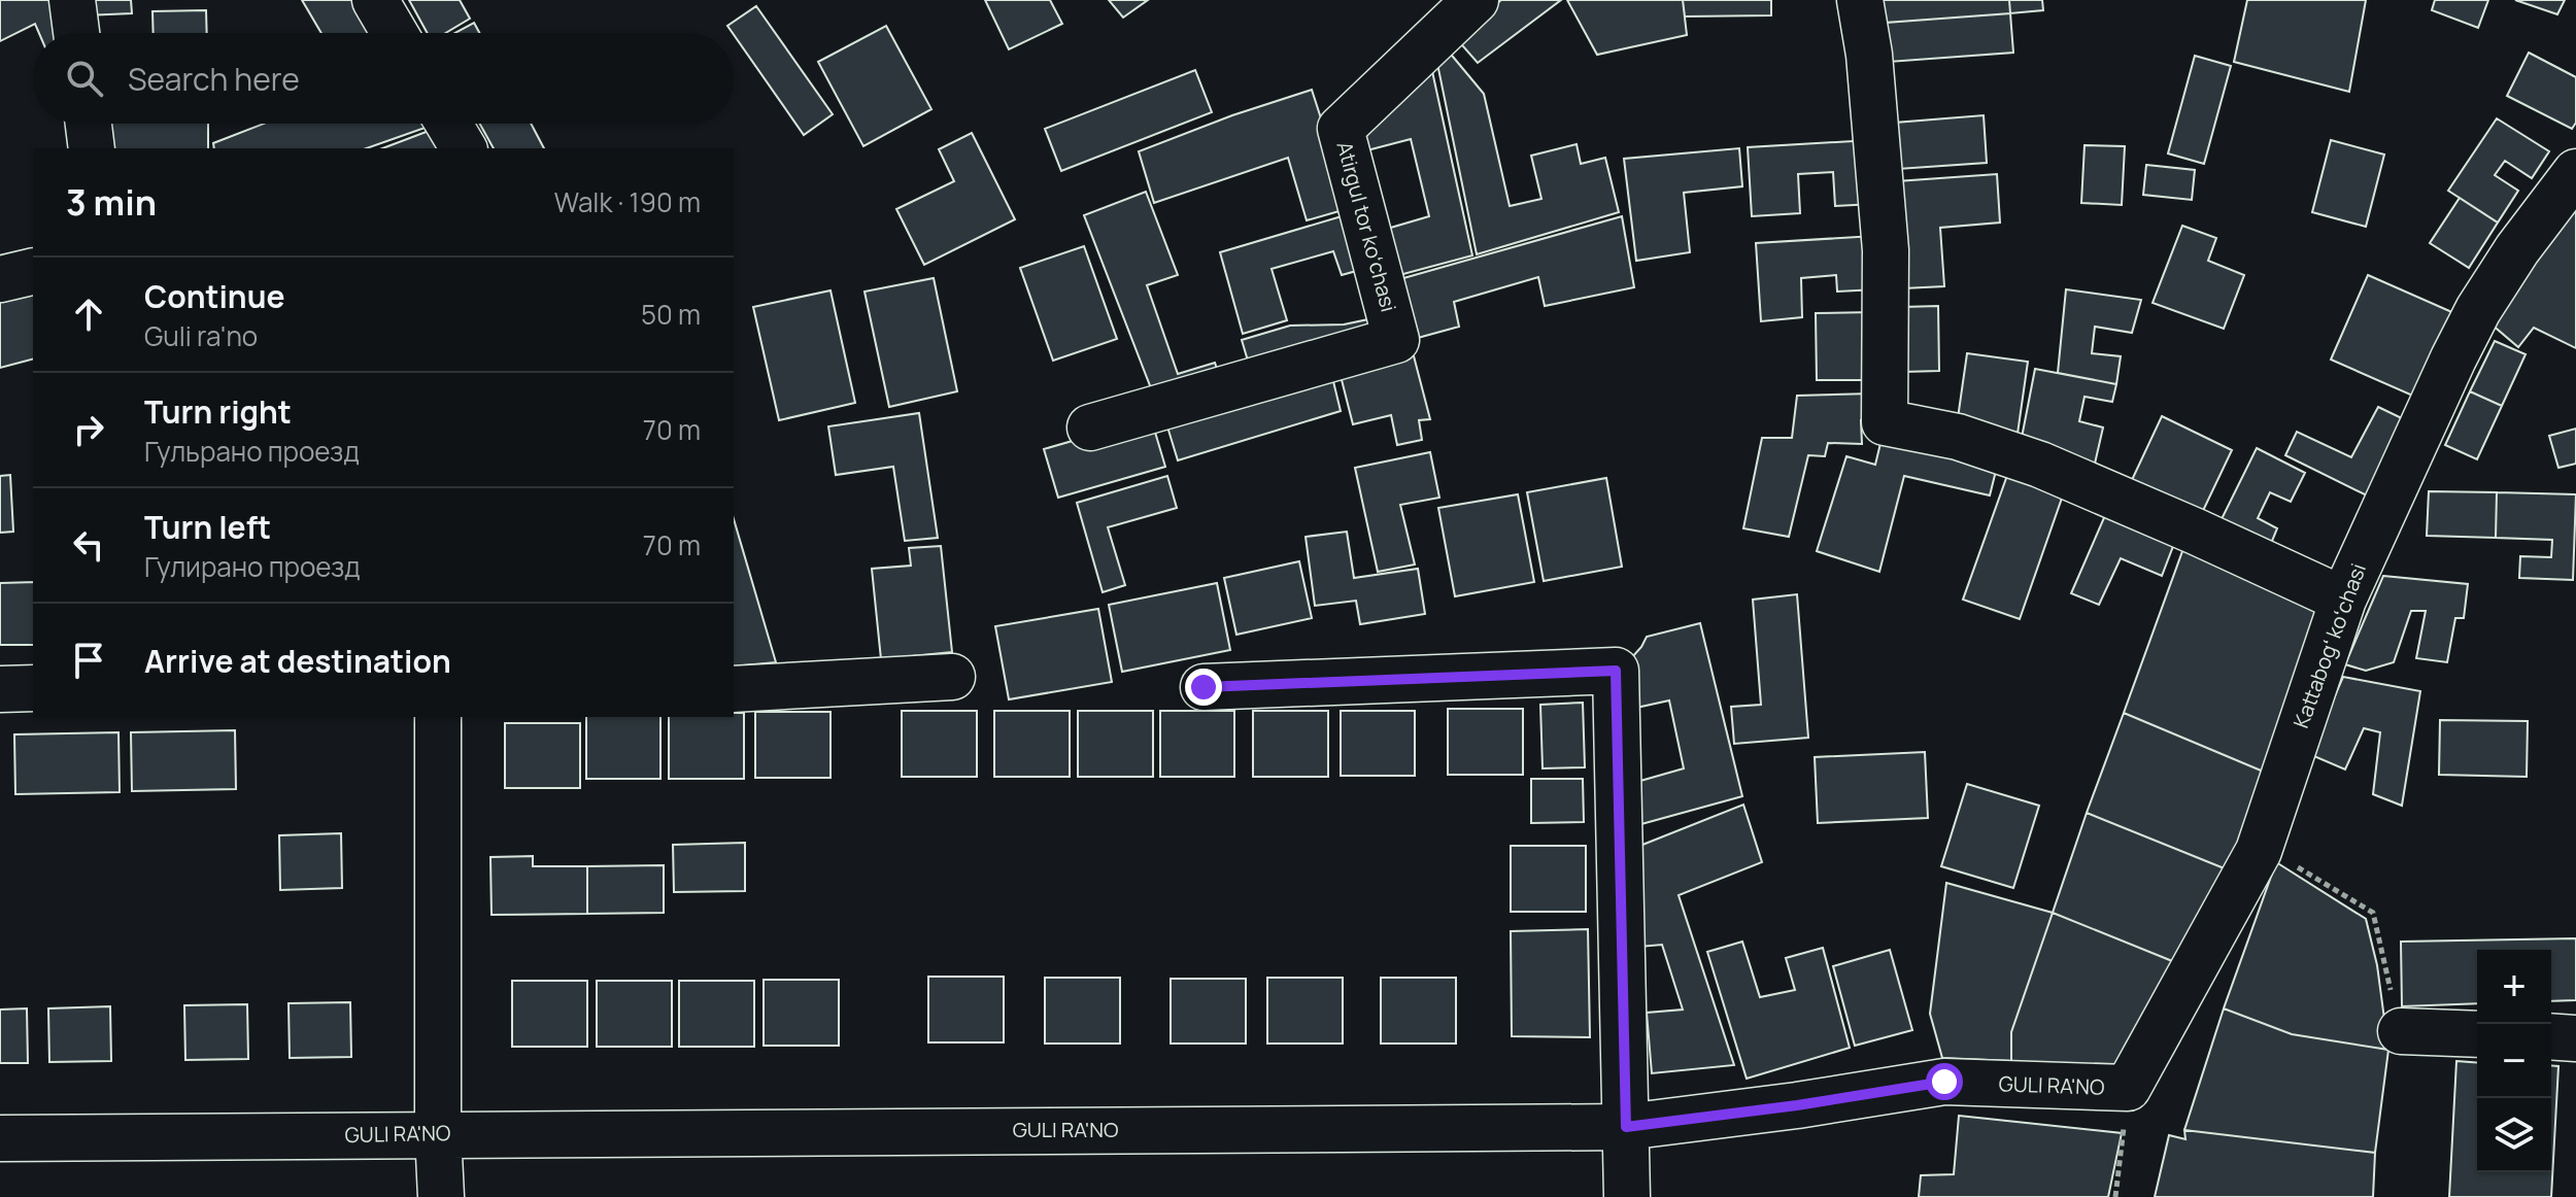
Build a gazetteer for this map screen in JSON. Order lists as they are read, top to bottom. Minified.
{"streets":{"street":["Atirgul tor koʻchasi","Kattabogʻ koʻchasi","GULI RA'NO"]},"crossings":[["Kattabogʻ koʻchasi","GULI RA'NO"]],"page":{"search":"Search here","heading":["3 min","Walk · 190 m"],"list":[["Continue","Guli ra'no","50 m"],["Turn right","Гульрано проезд","70 m"],["Turn left","Гулирано проезд","70 m"],"Arrive at destination"],"map_buttons":["+","−"]}}
